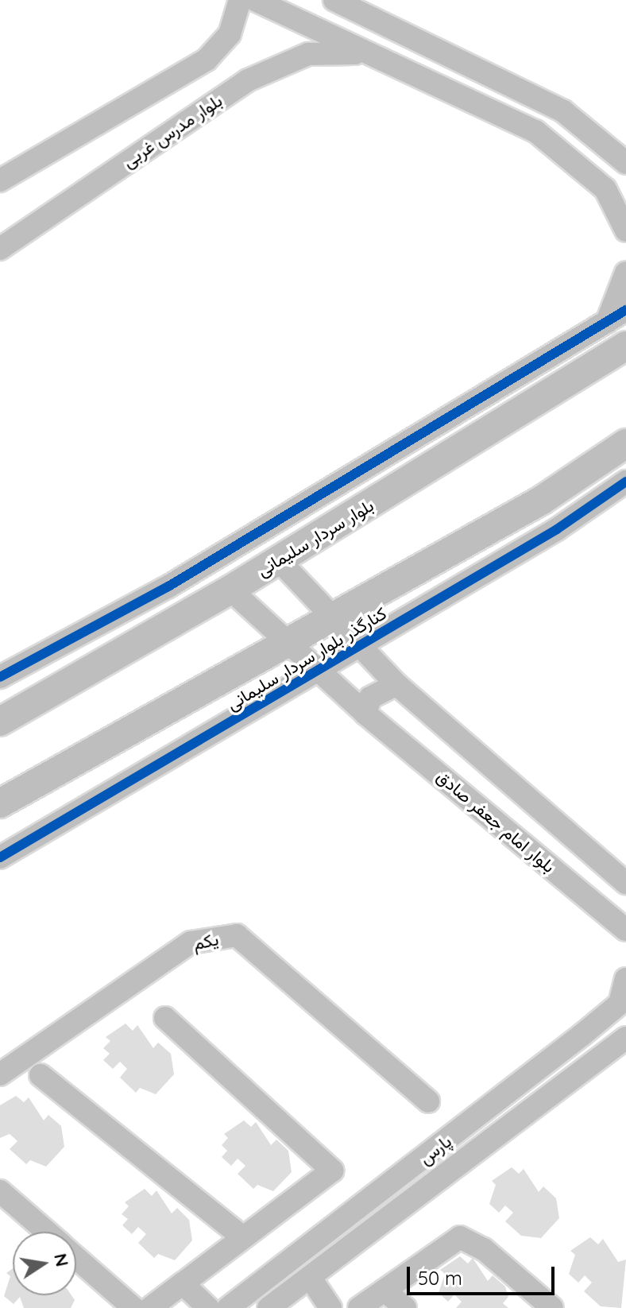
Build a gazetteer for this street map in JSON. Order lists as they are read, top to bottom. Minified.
{"streets":{"main road":["بلوار سردار سلیمانی"],"street":["بلوار مدرس غربی","کنارگذر بلوار سردار سلیمانی","بلوار امام جعفر صادق","یکم","پارس"]},"crossings":[["بلوار سردار سلیمانی","بلوار امام جعفر صادق"],["کنارگذر بلوار سردار سلیمانی","بلوار امام جعفر صادق"]],"scale_bar":"50 m","north":"right"}
